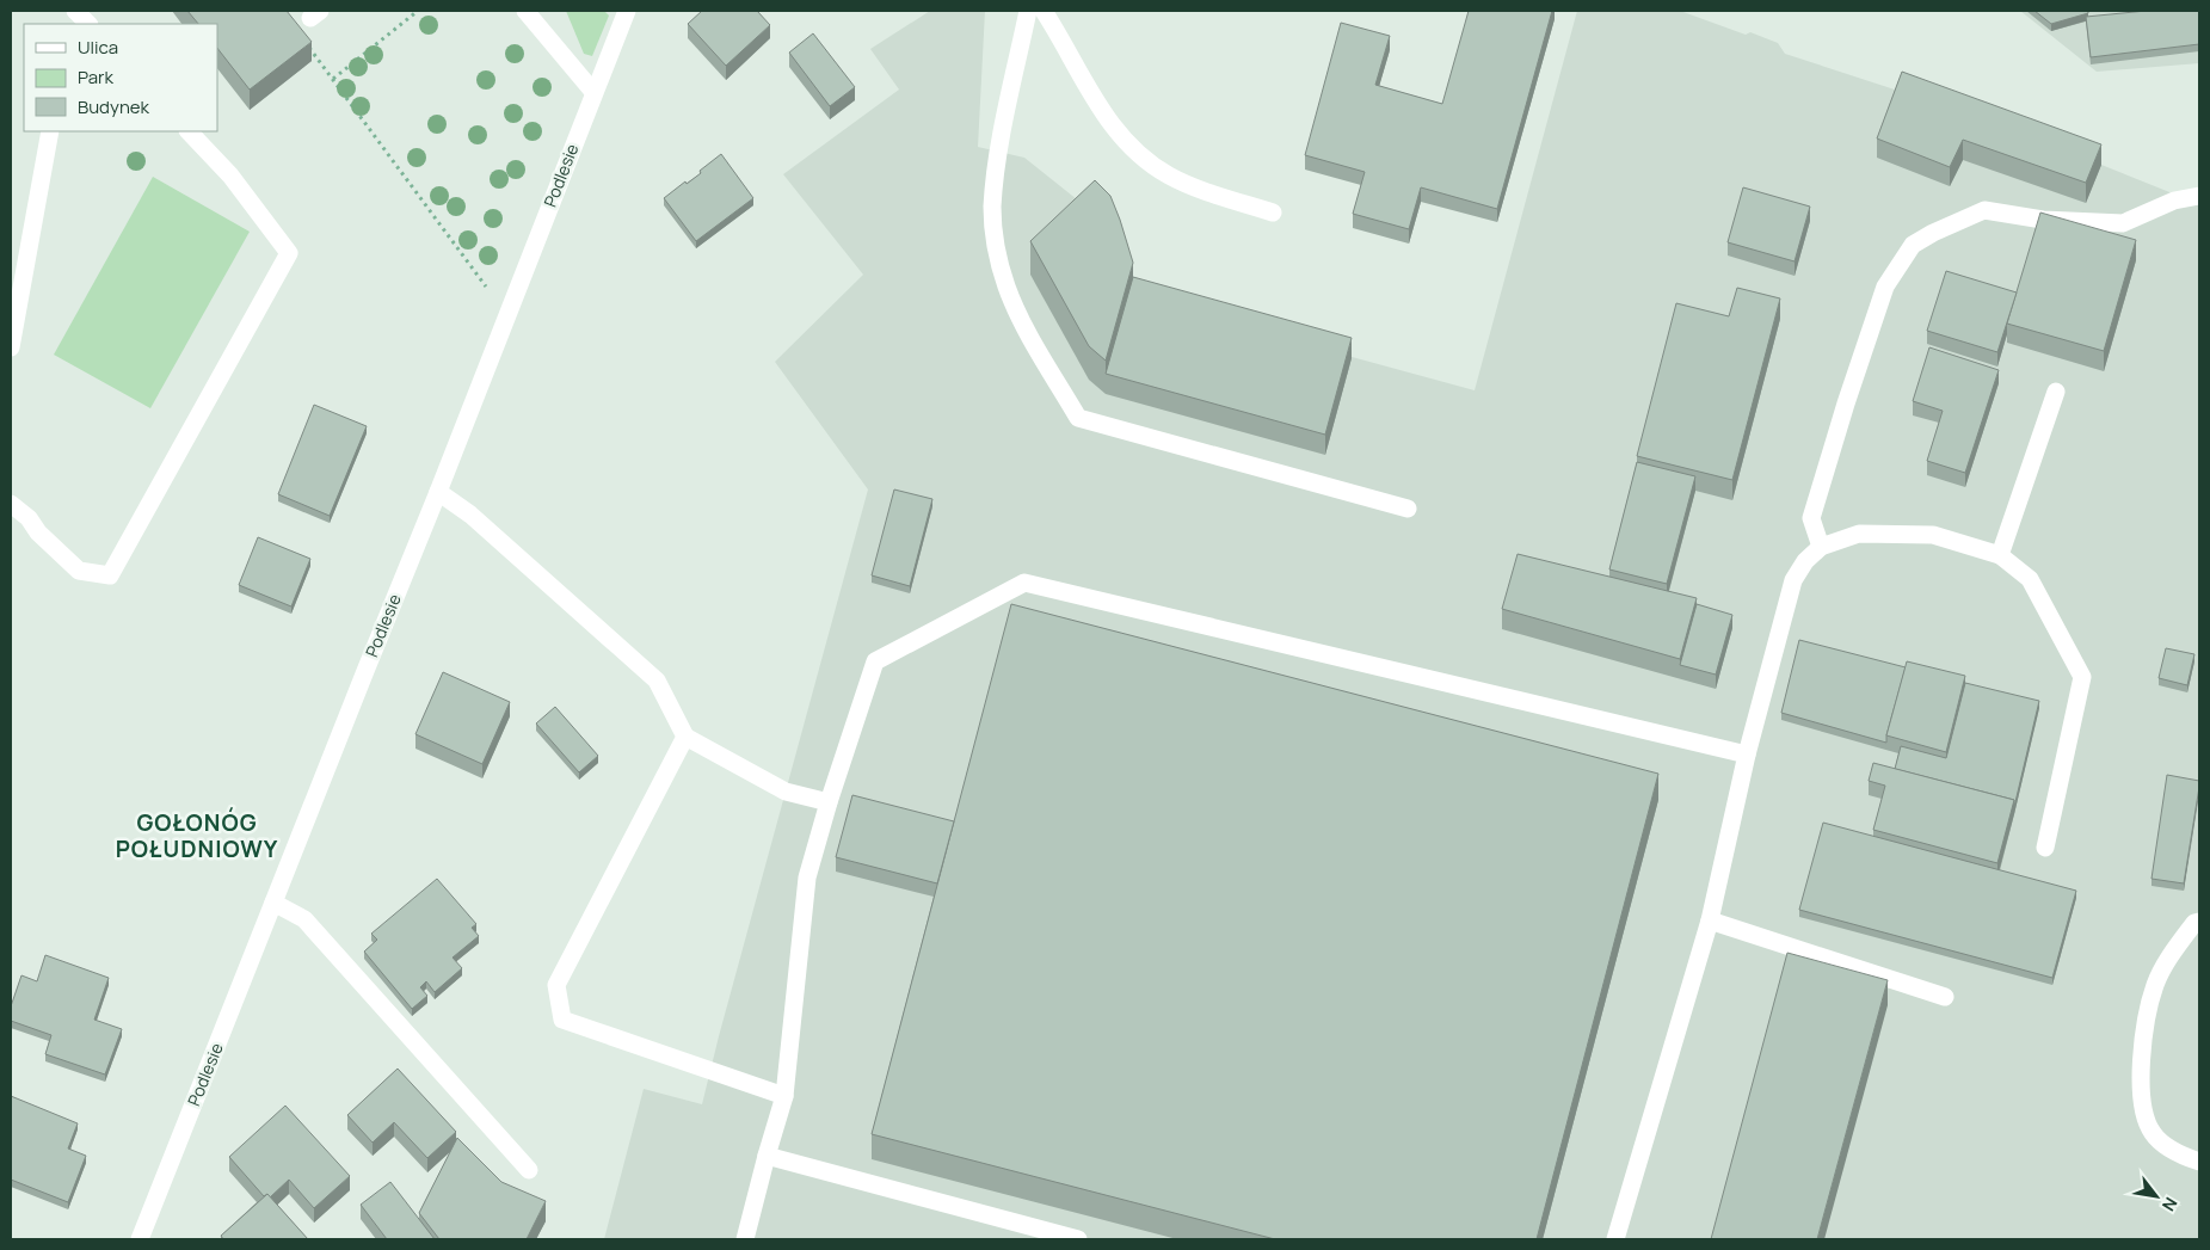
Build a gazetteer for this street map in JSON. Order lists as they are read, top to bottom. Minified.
{"streets":{"street":["Podlesie"]},"districts":["GOŁONÓG POŁUDNIOWY"],"legend":["Ulica","Park","Budynek"],"north":"bottom right"}
